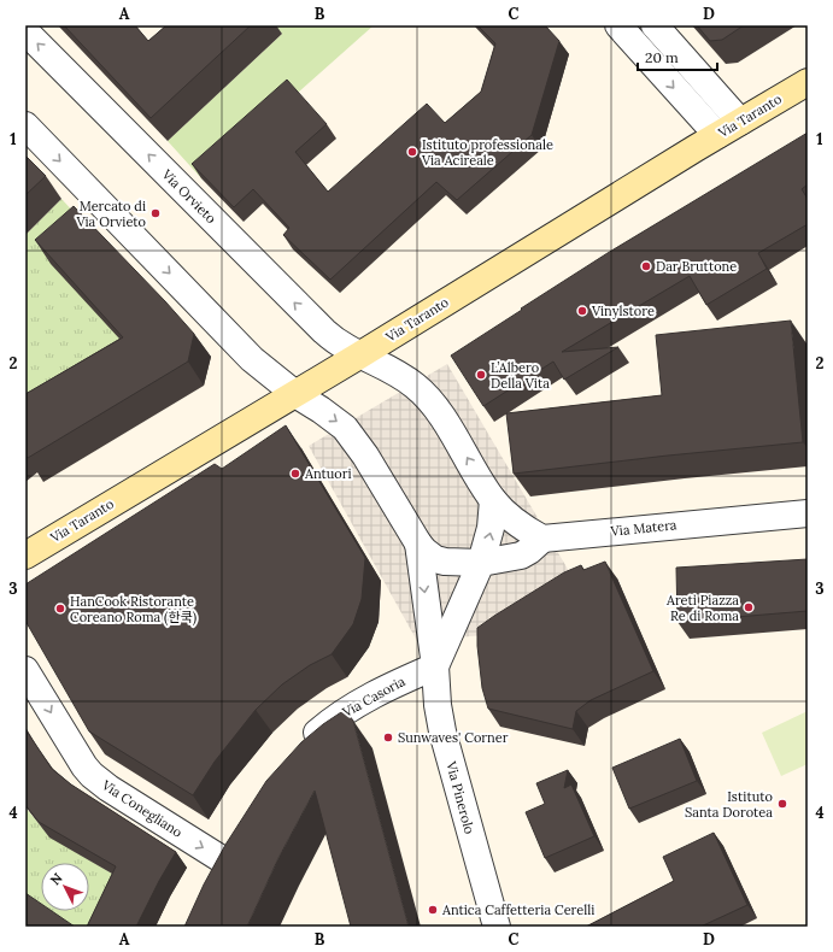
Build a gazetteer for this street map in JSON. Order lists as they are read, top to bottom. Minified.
{"streets":{"main road":["Via Taranto"],"street":["Via Orvieto","Via Matera","Via Casoria","Via Pinerolo","Via Conegliano"]},"crossings":[["Via Taranto","Via Orvieto"],["Via Casoria","Via Pinerolo"]],"one_way":["Via Conegliano"],"places":["Istituto professionale Via Acireale","Mercato di Via Orvieto","Dar Bruttone","Vinylstore","L’Albero Della Vita","Antuori","Areti Piazza Re di Roma","HanCook Ristorante Coreano Roma (한쿡)","Sunwaves' Corner","Istituto Santa Dorotea","Antica Caffetteria Cerelli"],"scale_bar":"20 m","north":"top left","grid":{"columns":["A","B","C","D"],"rows":["1","2","3","4"]}}
